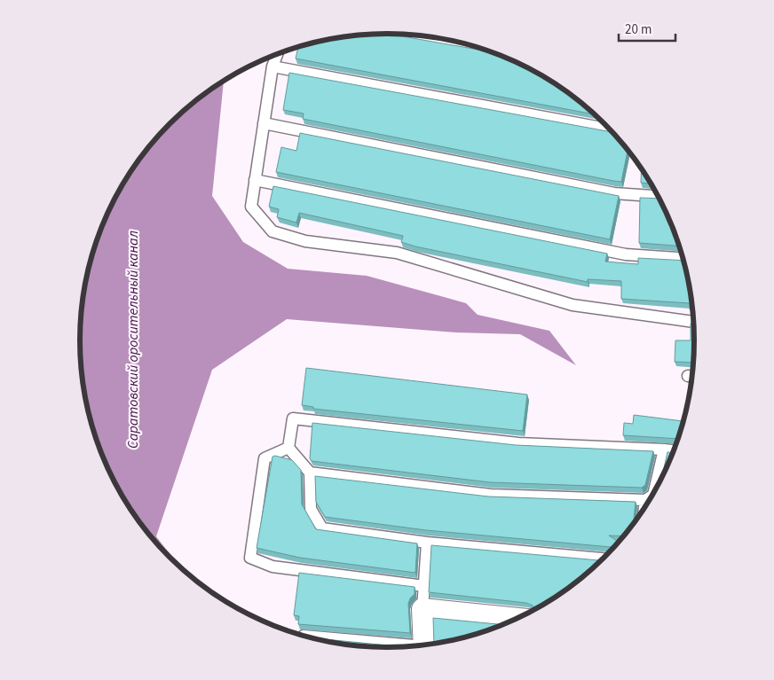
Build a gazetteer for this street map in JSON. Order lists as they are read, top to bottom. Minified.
{"water":["Саратовский оросительный канал"],"scale_bar":"20 m"}
